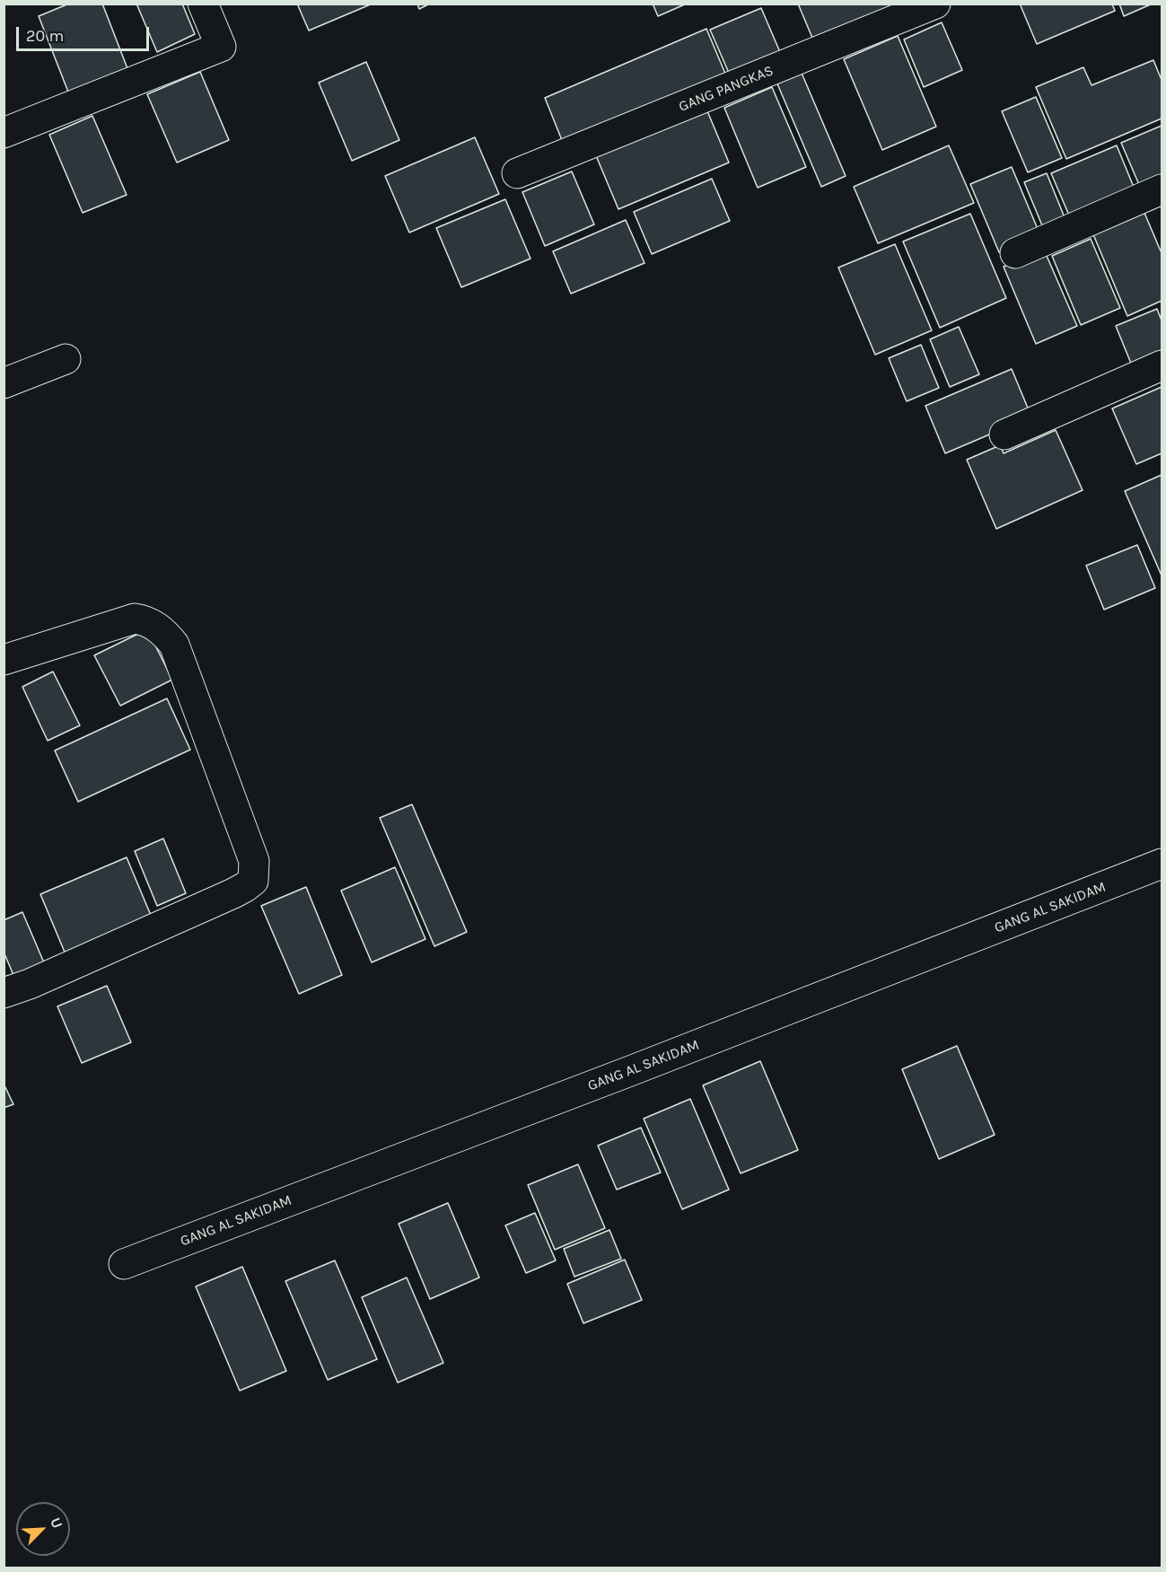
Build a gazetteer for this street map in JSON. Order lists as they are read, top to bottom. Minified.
{"streets":{"street":["GANG PANGKAS","GANG AL SAKIDAM"]},"scale_bar":"20 m","north":"top right"}
